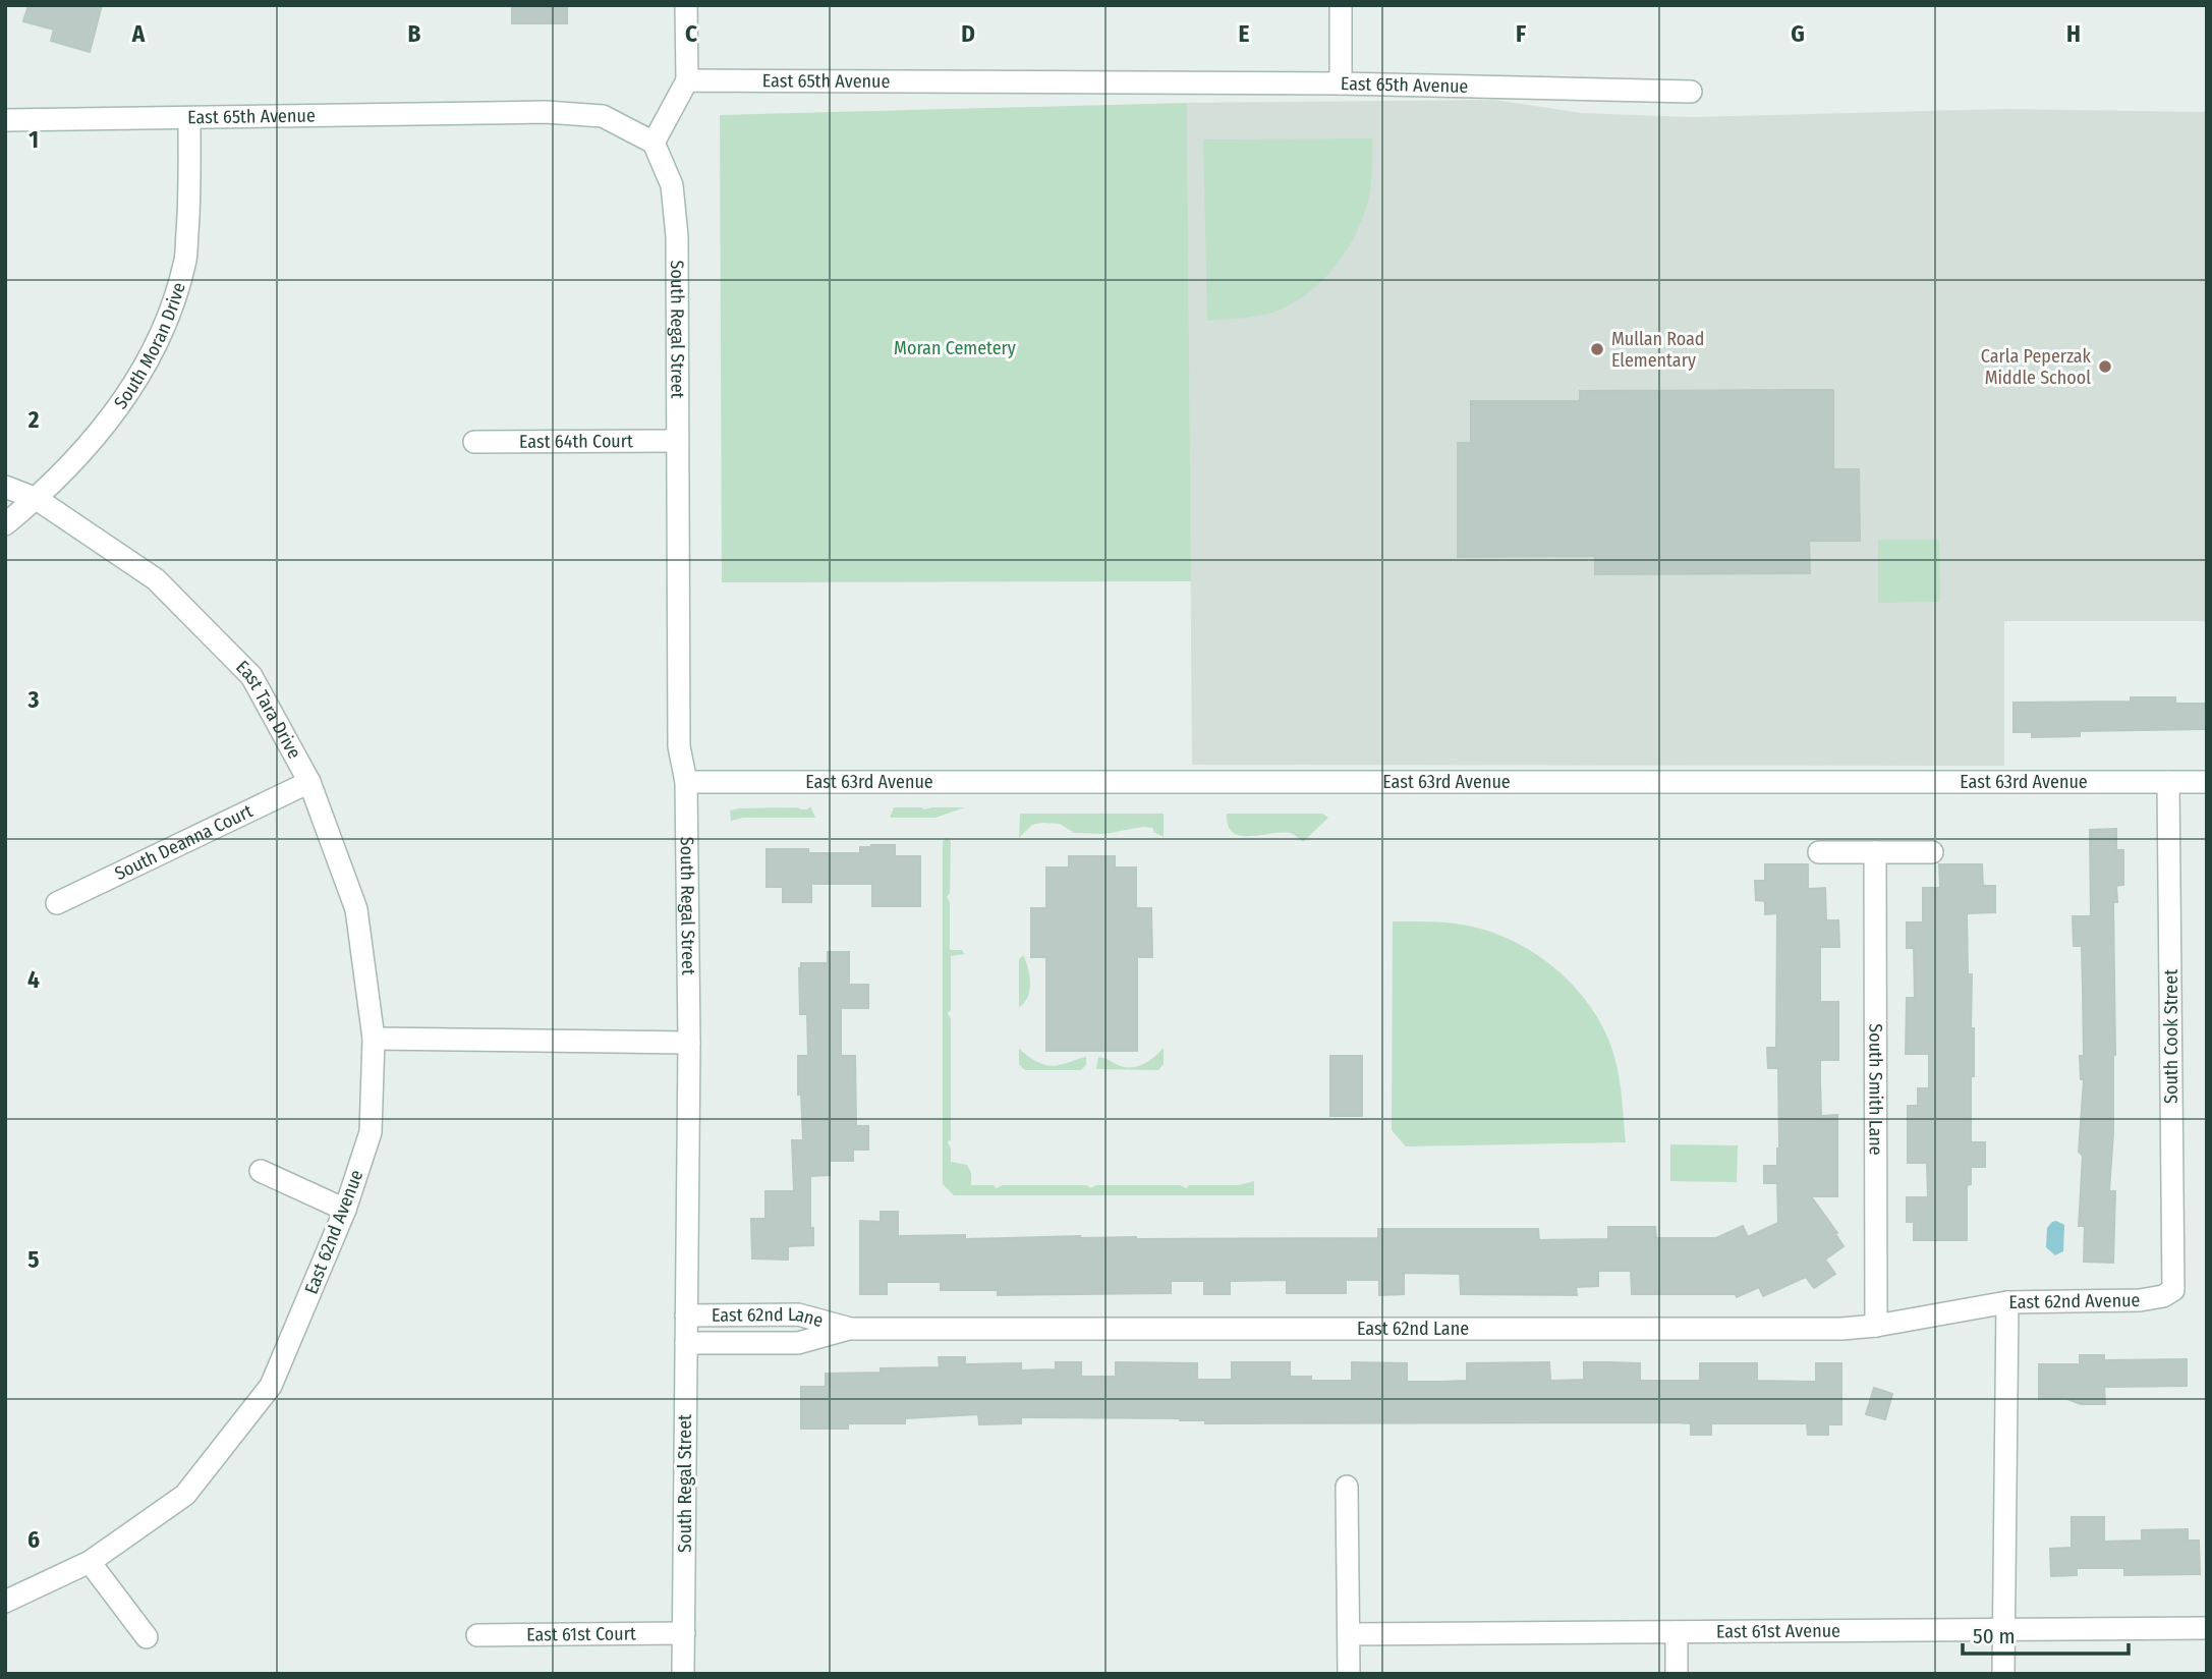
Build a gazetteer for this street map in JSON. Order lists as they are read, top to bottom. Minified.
{"streets":{"street":["East 65th Avenue","South Regal Street","South Moran Drive","East 64th Court","East Tara Drive","East 63rd Avenue","South Deanna Court","South Cook Street","South Smith Lane","East 62nd Avenue","East 62nd Lane","East 61st Avenue","East 61st Court"]},"crossings":[["East 65th Avenue","South Regal Street"],["East 65th Avenue","South Moran Drive"],["South Regal Street","East 64th Court"],["South Regal Street","East 63rd Avenue"],["South Regal Street","East 62nd Lane"],["South Regal Street","East 61st Court"],["South Moran Drive","East Tara Drive"],["East Tara Drive","South Deanna Court"],["East Tara Drive","East 62nd Avenue"],["East 63rd Avenue","South Cook Street"],["South Cook Street","East 62nd Avenue"],["South Smith Lane","East 62nd Lane"],["East 62nd Avenue","East 62nd Lane"]],"parks":["Moran Cemetery"],"places":["Mullan Road Elementary","Carla Peperzak Middle School"],"scale_bar":"50 m","grid":{"columns":["A","B","C","D","E","F","G","H"],"rows":["1","2","3","4","5","6"]}}
